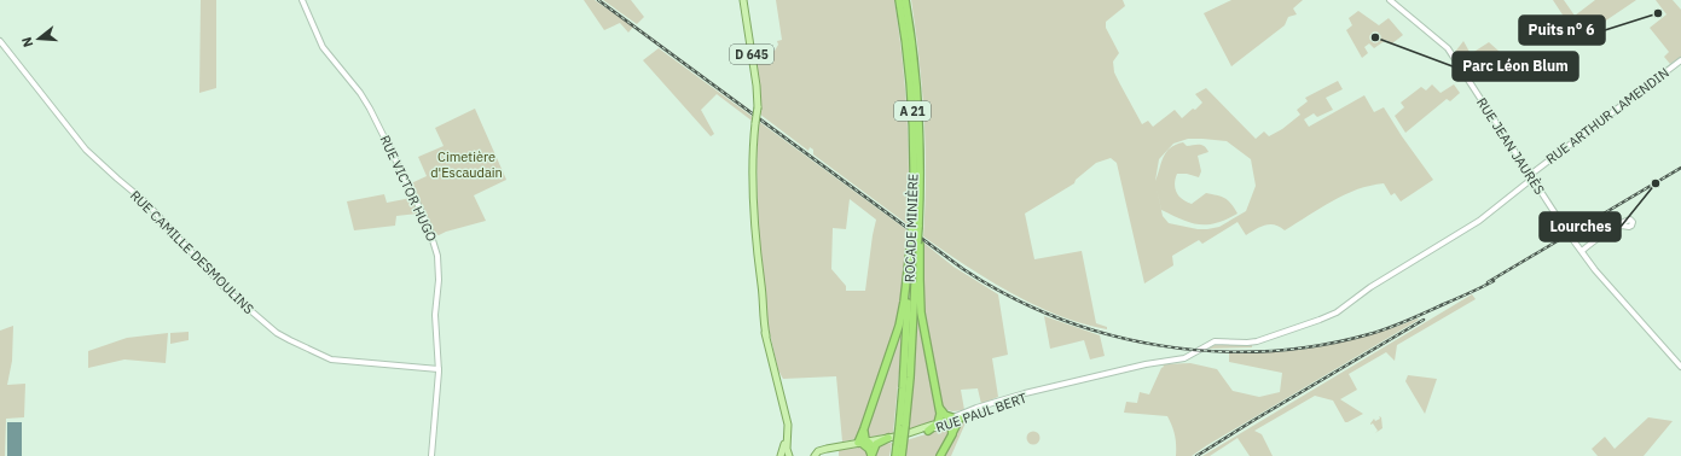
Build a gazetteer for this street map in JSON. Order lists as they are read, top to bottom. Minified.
{"streets":{"highway":["A 21","ROCADE MINIÈRE"],"main road":["D 645","RUE PAUL BERT"],"street":["RUE ARTHUR LAMENDIN","RUE JEAN JAURÈS","RUE VICTOR HUGO","RUE CAMILLE DESMOULINS"]},"crossings":[["RUE ARTHUR LAMENDIN","RUE JEAN JAURÈS"],["RUE ARTHUR LAMENDIN","RUE PAUL BERT"],["RUE VICTOR HUGO","RUE CAMILLE DESMOULINS"]],"parks":["Cimetière d'Escaudain"],"places":["Puits n° 6","Parc Léon Blum","Lourches"],"north":"left"}
